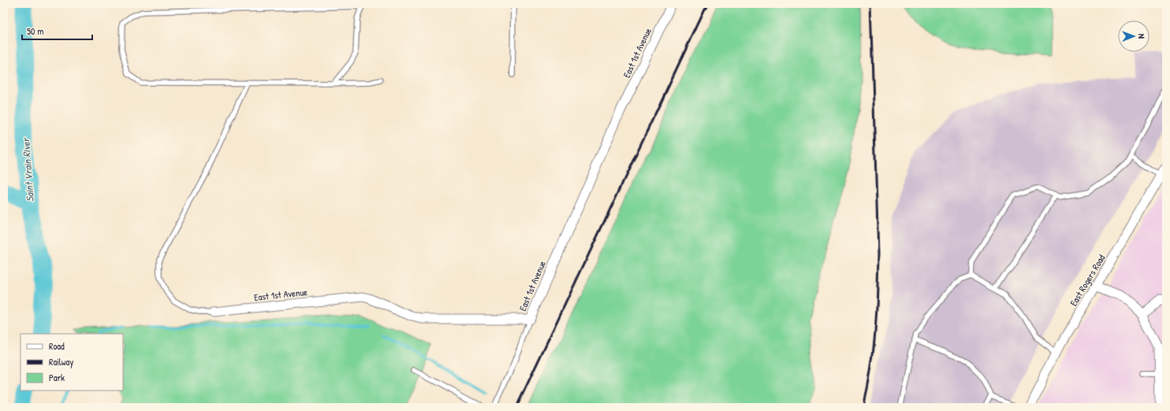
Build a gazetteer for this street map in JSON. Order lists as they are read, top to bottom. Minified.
{"streets":{"street":["East 1st Avenue","East Rogers Road"]},"water":["Saint Vrain River"],"legend":["Road","Railway","Park"],"scale_bar":"50 m","north":"right"}
